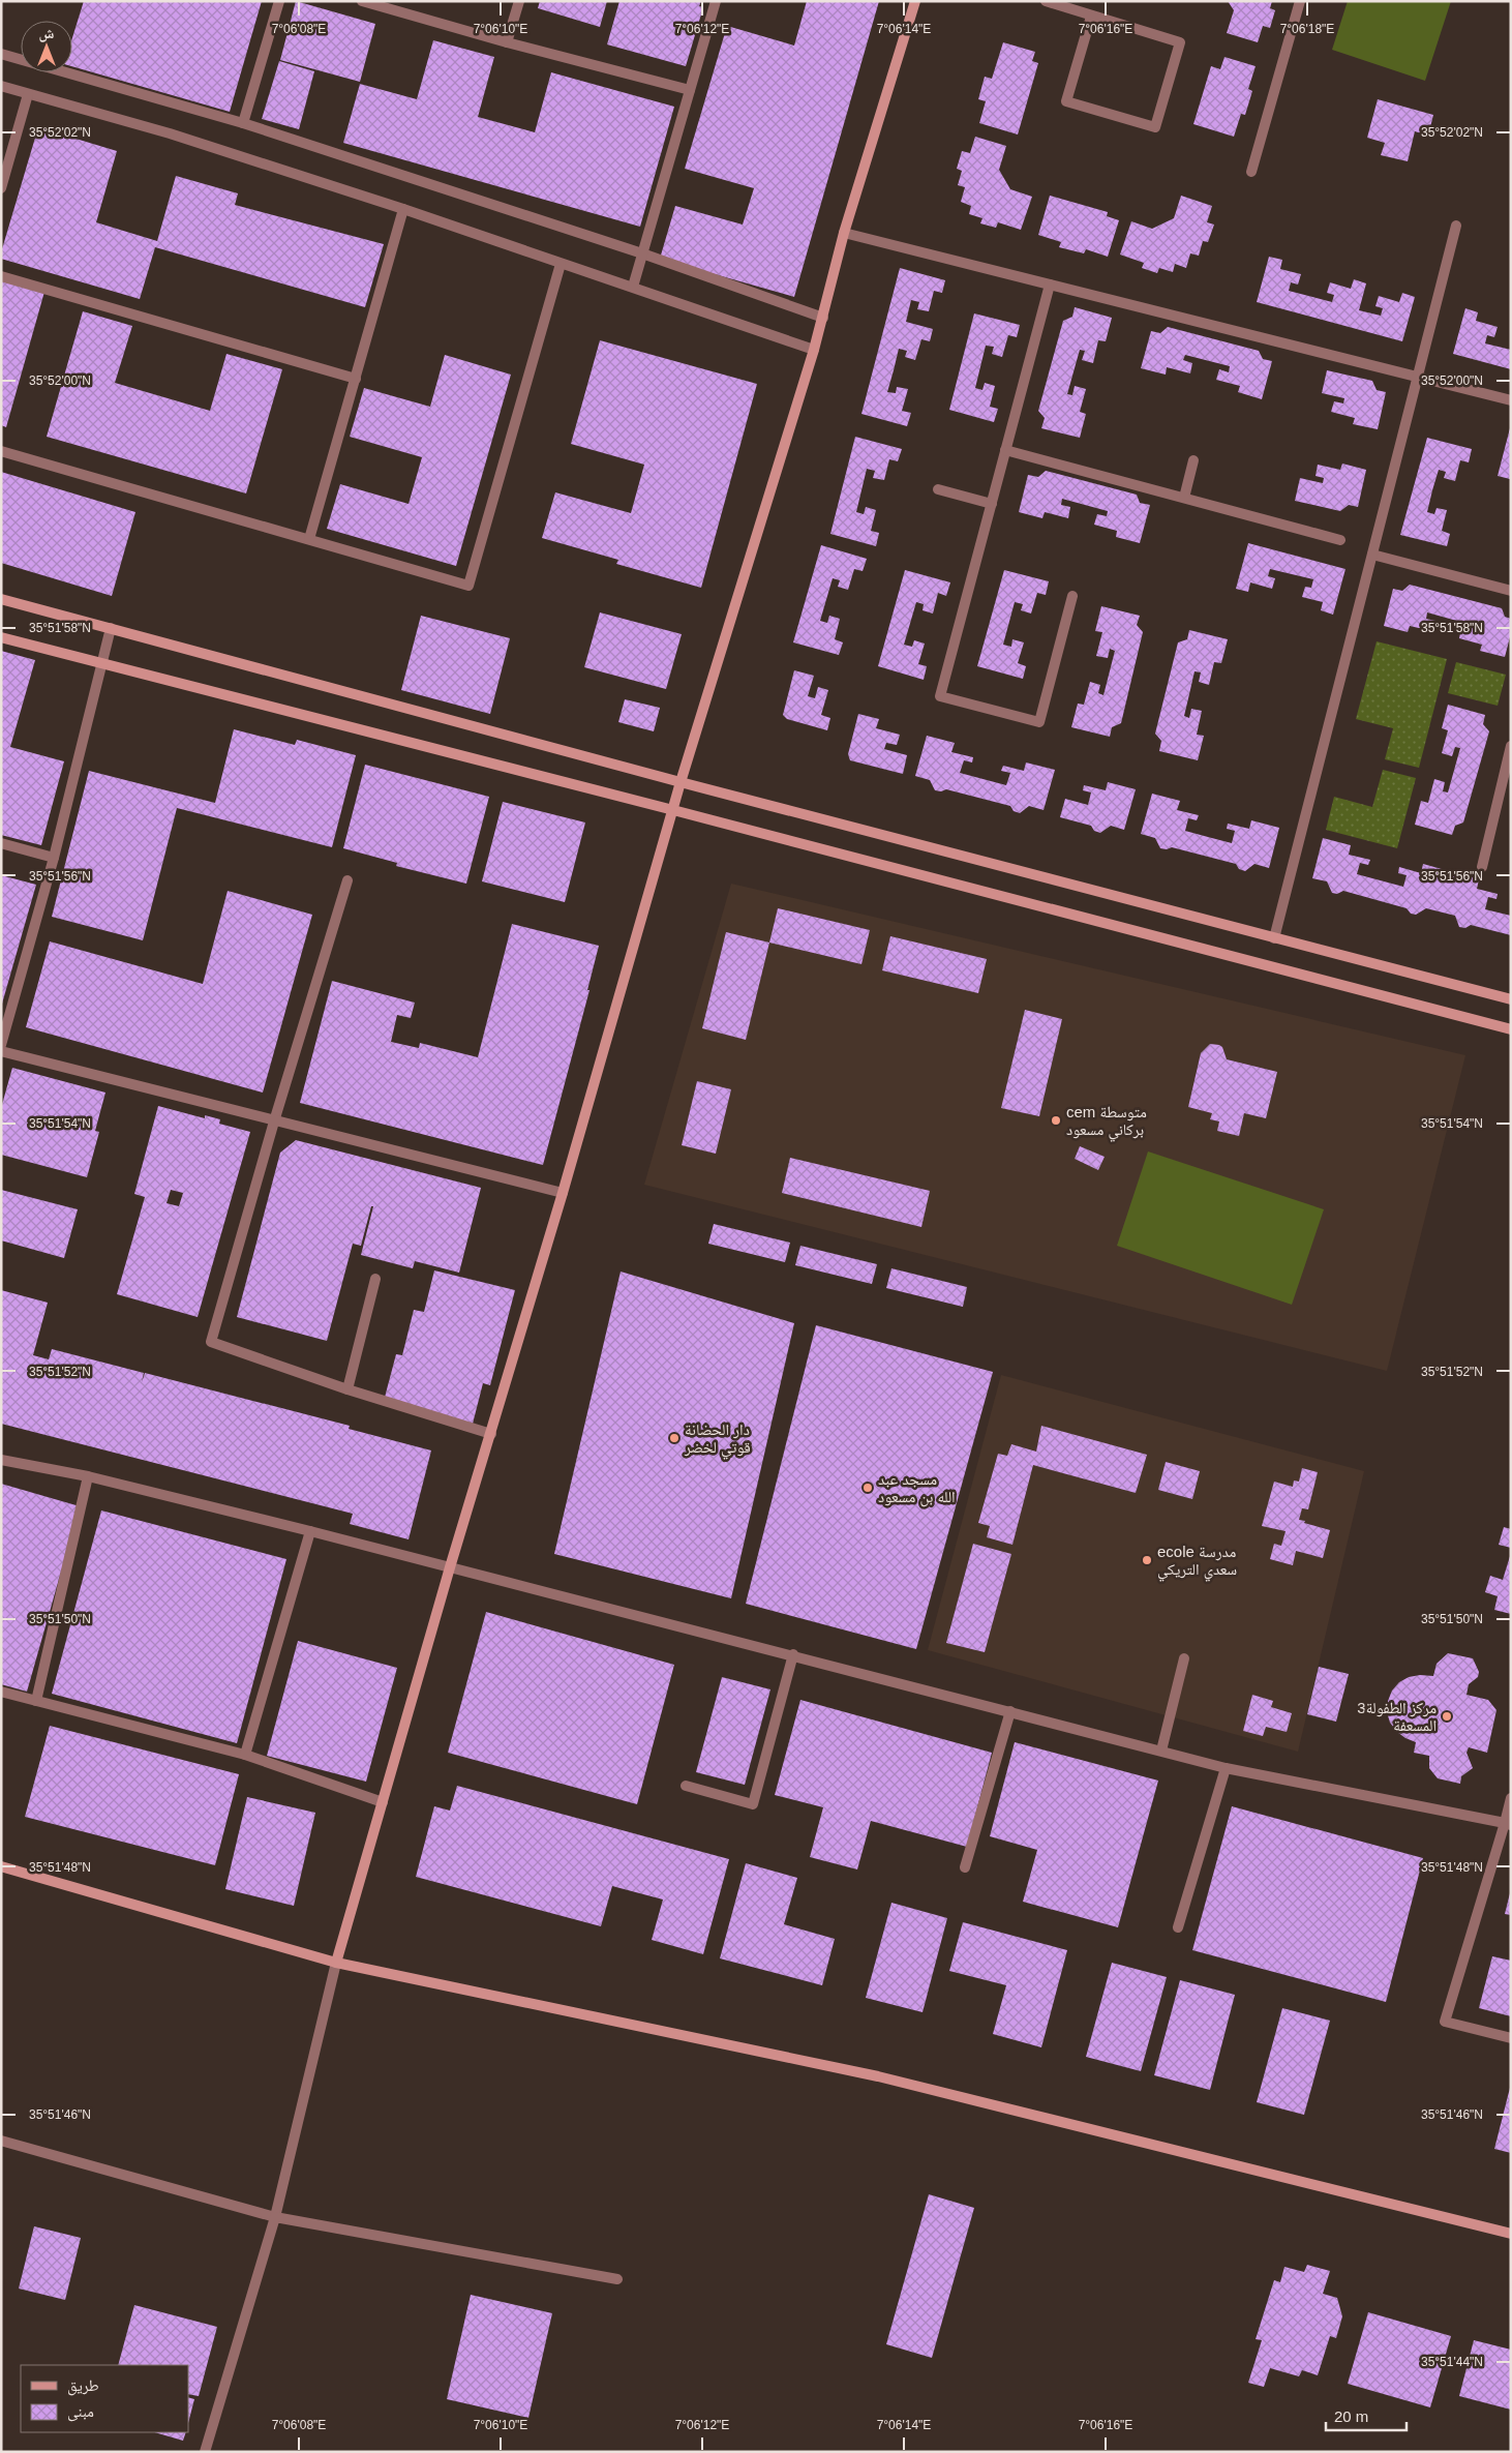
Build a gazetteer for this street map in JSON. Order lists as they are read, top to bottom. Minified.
{"places":["cem متوسطة بركاني مسعود","دار الحضانة قوتي لخضر","مسجد عبد الله بن مسعود","ecole مدرسة سعدي التريكي","3مركز الطفولة المسعفة"],"legend":["طريق","مبنى"],"scale_bar":"20 m","north":"top","coordinates":["7°06'08\"E","7°06'10\"E","7°06'12\"E","7°06'14\"E","7°06'16\"E","7°06'18\"E","35°52'02\"N","35°52'00\"N","35°51'58\"N","35°51'56\"N","35°51'54\"N","35°51'52\"N","35°51'50\"N","35°51'48\"N","35°51'46\"N","35°51'44\"N"]}
